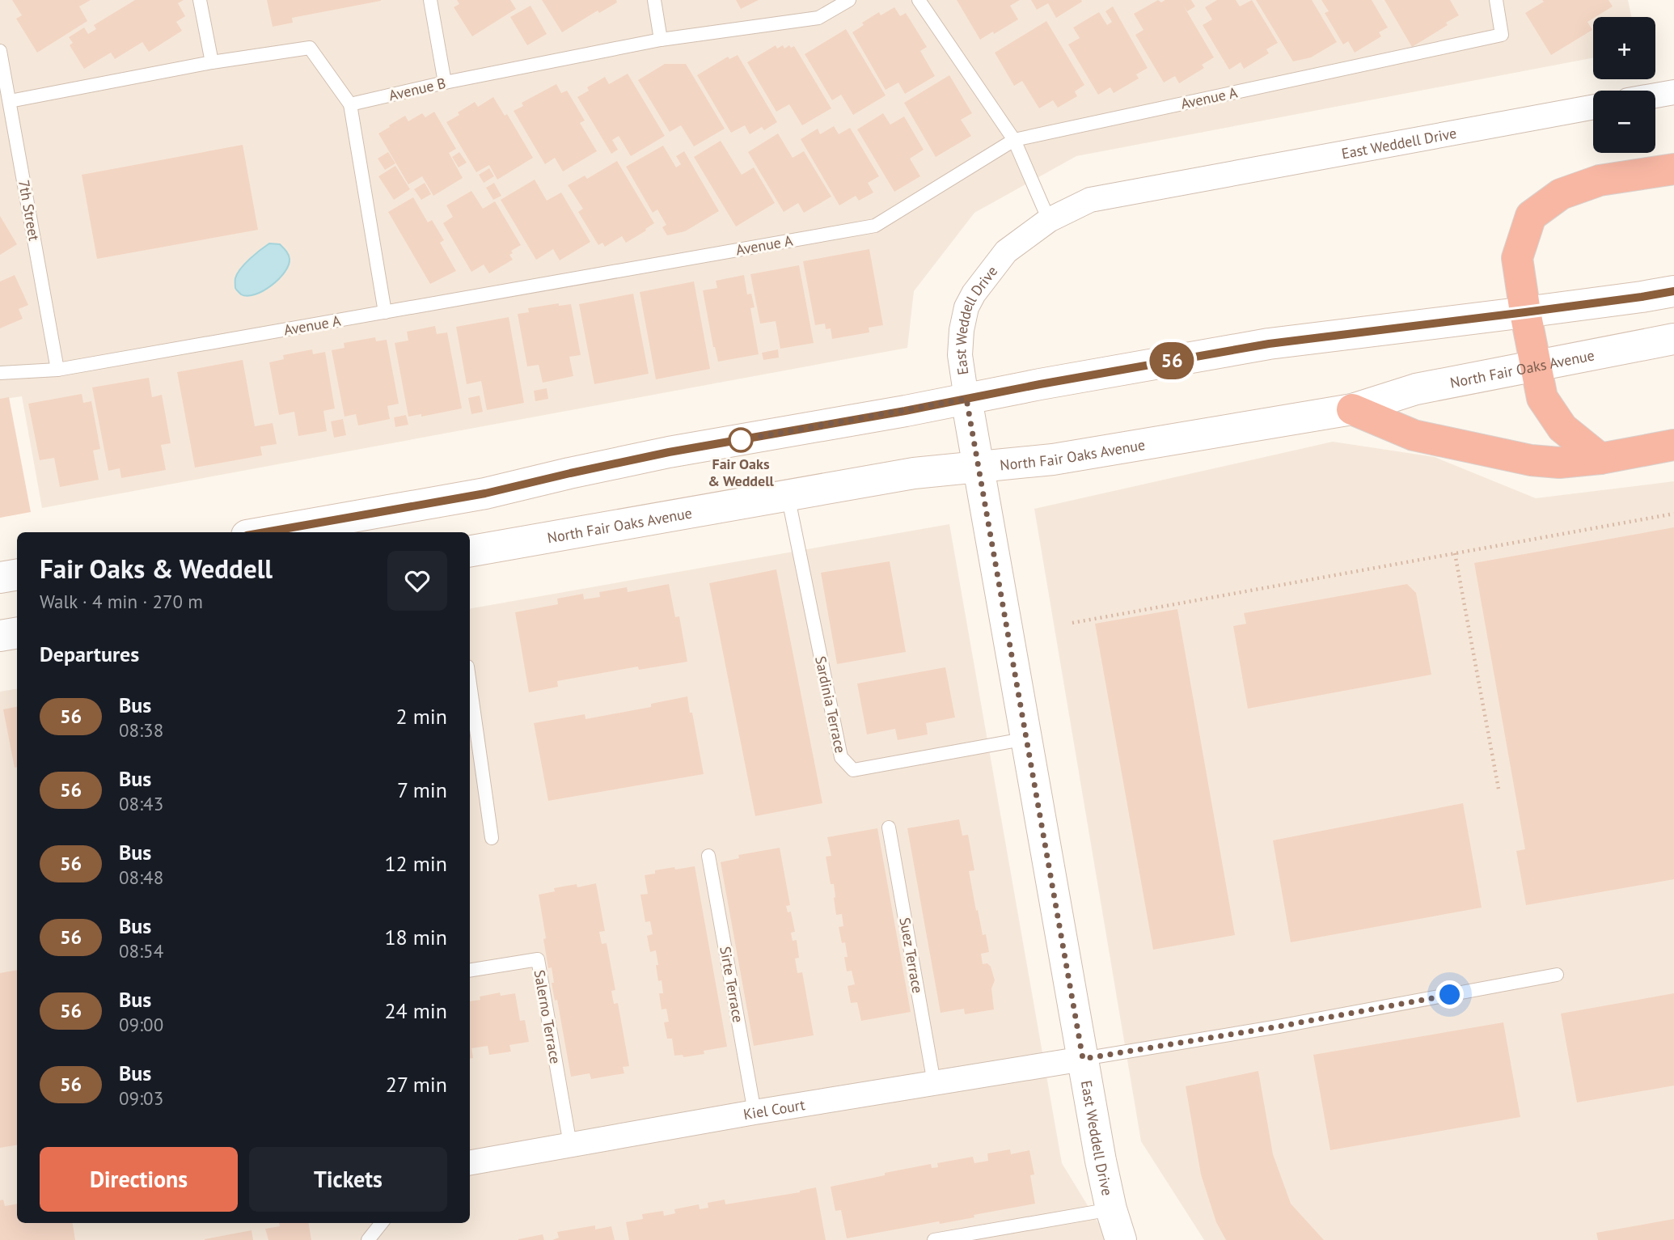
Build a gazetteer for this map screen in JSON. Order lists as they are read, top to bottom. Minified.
{"streets":{"main road":["East Weddell Drive","North Fair Oaks Avenue"],"street":["Kiel Court"],"lane":["Avenue B","Avenue A","7th Street","Sardinia Terrace","Suez Terrace","Sirte Terrace","Salerno Terrace"]},"crossings":[["Avenue A","7th Street"],["East Weddell Drive","North Fair Oaks Avenue"],["East Weddell Drive","Sardinia Terrace"],["East Weddell Drive","Kiel Court"],["North Fair Oaks Avenue","Sardinia Terrace"],["Suez Terrace","Kiel Court"],["Sirte Terrace","Kiel Court"],["Salerno Terrace","Kiel Court"]],"places":["Fair Oaks & Weddell"],"lines":["bus line 56"],"page":{"on_map":"56","map_buttons":["+","−"],"heading":[["Fair Oaks & Weddell","Walk · 4 min · 270 m"],"Departures"],"list":[{"mark":"56","name":"Bus","note":"08:38","value":"2 min"},{"mark":"56","name":"Bus","note":"08:43","value":"7 min"},{"mark":"56","name":"Bus","note":"08:48","value":"12 min"},{"mark":"56","name":"Bus","note":"08:54","value":"18 min"},{"mark":"56","name":"Bus","note":"09:00","value":"24 min"},{"mark":"56","name":"Bus","note":"09:03","value":"27 min"}],"buttons":["Directions","Tickets"]}}
